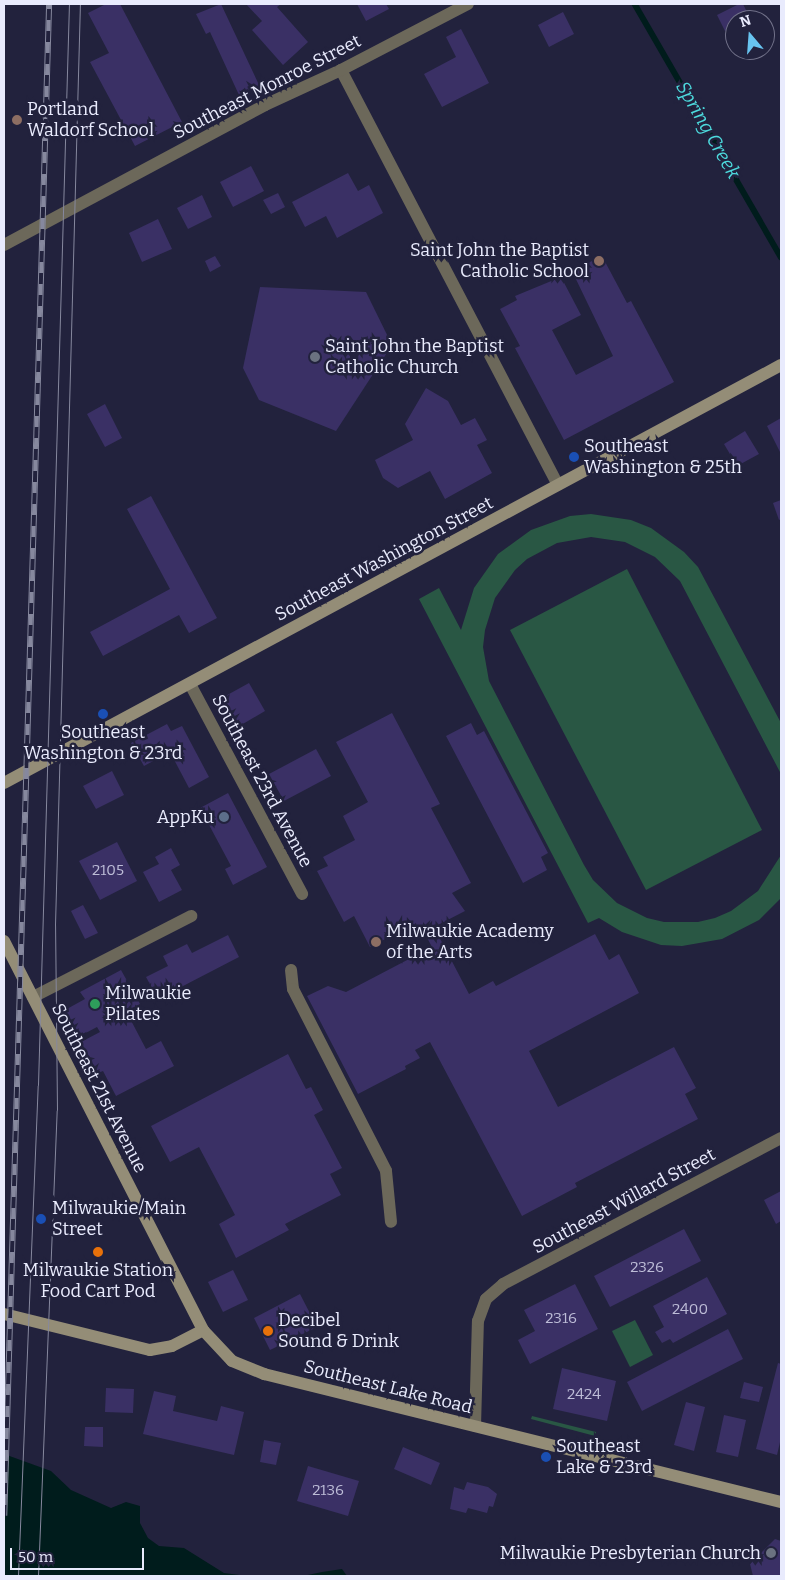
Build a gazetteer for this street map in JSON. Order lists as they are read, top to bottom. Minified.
{"streets":{"street":["Southeast Monroe Street","Southeast Washington Street","Southeast 23rd Avenue","Southeast 21st Avenue","Southeast Willard Street","Southeast Lake Road"]},"crossings":[["Southeast Washington Street","Southeast 23rd Avenue"],["Southeast 21st Avenue","Southeast Lake Road"],["Southeast Willard Street","Southeast Lake Road"]],"water":["Spring Creek"],"places":["Portland Waldorf School","Saint John the Baptist Catholic School","Saint John the Baptist Catholic Church","Southeast Washington & 25th","Southeast Washington & 23rd","AppKu","Milwaukie Academy of the Arts","Milwaukie Pilates","Milwaukie/Main Street","Milwaukie Station Food Cart Pod","Decibel Sound & Drink","Southeast Lake & 23rd","Milwaukie Presbyterian Church"],"house_numbers":["2105","2326","2400","2316","2424","2136"],"scale_bar":"50 m","north":"top"}
